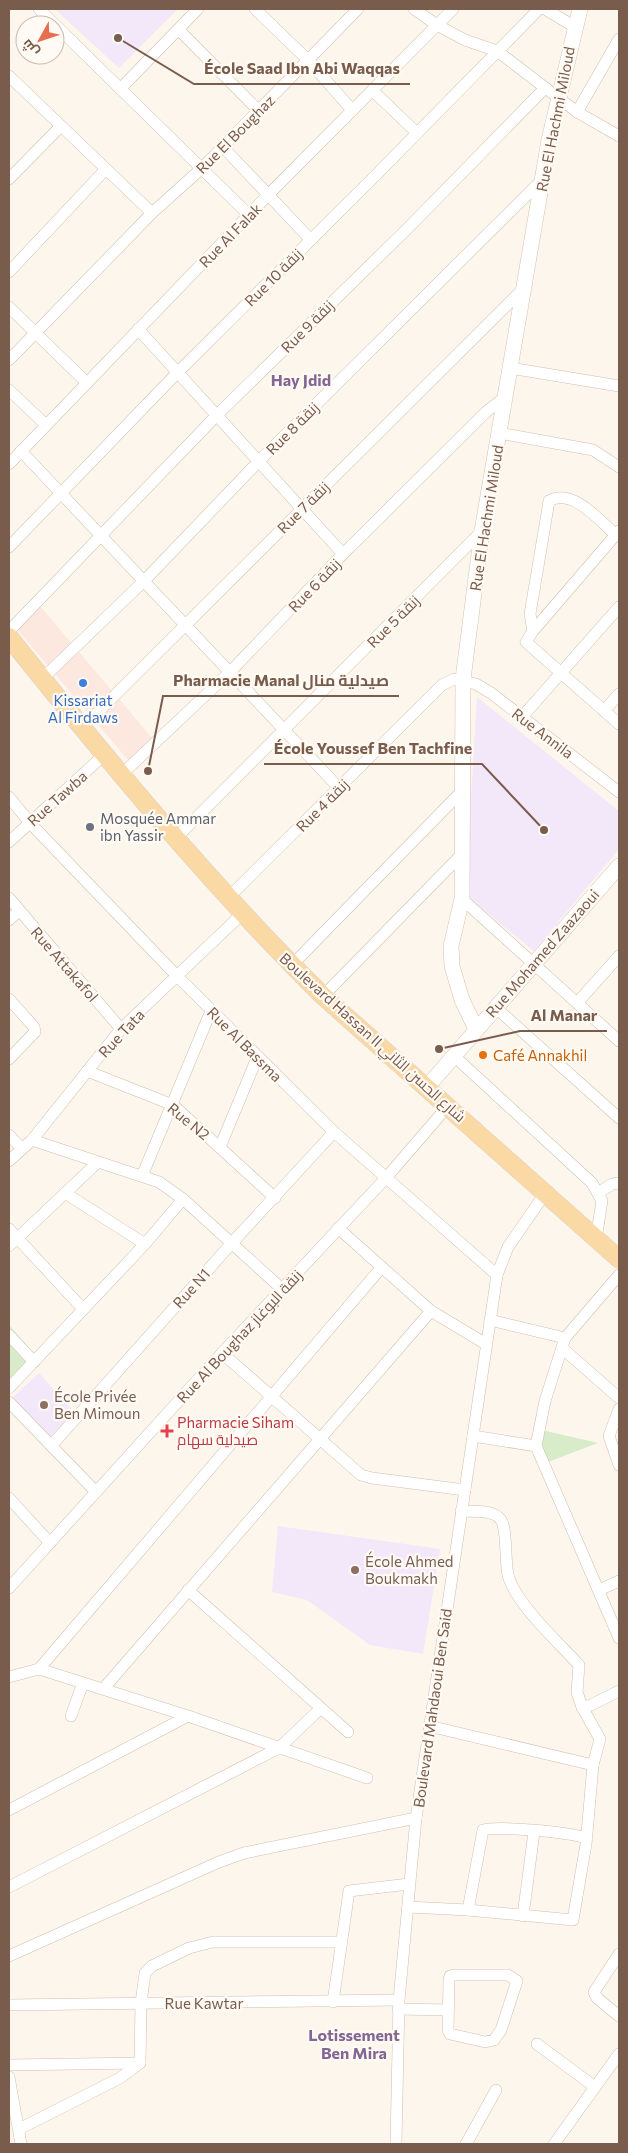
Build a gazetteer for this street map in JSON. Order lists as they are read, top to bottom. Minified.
{"streets":{"main road":["Boulevard Hassan II شارع الحسن الثاني"],"street":["Rue El Hachmi Miloud","Rue El Boughaz","Rue Al Falak","Rue 10 زنقة","Rue 9 زنقة","Rue 8 زنقة","Rue 7 زنقة","Rue 6 زنقة","Rue 5 زنقة","Rue Annila","Rue Tawba","Rue 4 زنقة","Rue Mohamed Zaazaoui","Rue Attakafol","Rue Tata","Rue Al Bassma","Rue N2","Rue N1","Rue Al Boughaz زنقة البوغاز","Boulevard Mahdaoui Ben Said","Rue Kawtar"]},"crossings":[["Rue El Hachmi Miloud","Rue 8 زنقة"],["Rue El Hachmi Miloud","Rue 7 زنقة"],["Rue El Hachmi Miloud","Rue 6 زنقة"],["Rue El Hachmi Miloud","Rue 5 زنقة"],["Rue El Hachmi Miloud","Rue Annila"],["Rue El Hachmi Miloud","Rue 4 زنقة"],["Rue El Hachmi Miloud","Rue Mohamed Zaazaoui"],["Rue 8 زنقة","Boulevard Hassan II شارع الحسن الثاني"],["Rue 7 زنقة","Boulevard Hassan II شارع الحسن الثاني"],["Rue 6 زنقة","Boulevard Hassan II شارع الحسن الثاني"],["Rue 5 زنقة","Boulevard Hassan II شارع الحسن الثاني"],["Rue Annila","Rue 4 زنقة"],["Rue Tawba","Boulevard Hassan II شارع الحسن الثاني"],["Rue Tawba","Rue Al Bassma"],["Rue 4 زنقة","Boulevard Hassan II شارع الحسن الثاني"],["Rue Mohamed Zaazaoui","Boulevard Hassan II شارع الحسن الثاني"],["Rue Attakafol","Rue Tata"],["Rue Tata","Boulevard Hassan II شارع الحسن الثاني"],["Rue Tata","Rue Al Bassma"],["Rue Tata","Rue N2"],["Boulevard Hassan II شارع الحسن الثاني","Rue Al Boughaz زنقة البوغاز"],["Boulevard Hassan II شارع الحسن الثاني","Boulevard Mahdaoui Ben Said"],["Rue Al Bassma","Rue N1"],["Rue Al Bassma","Rue Al Boughaz زنقة البوغاز"],["Rue Al Bassma","Boulevard Mahdaoui Ben Said"],["Rue N2","Rue N1"],["Boulevard Mahdaoui Ben Said","Rue Kawtar"]],"districts":["Hay Jdid","Lotissement Ben Mira"],"places":{"other":["École Saad Ibn Abi Waqqas","Kissariat Al Firdaws","Pharmacie Manal صيدلية منال","Mosquée Ammar ibn Yassir","École Youssef Ben Tachfine","Al Manar","Café Annakhil","École Privée Ben Mimoun","École Ahmed Boukmakh"],"health":["Pharmacie Siham صيدلية سهام"]},"north":"bottom left"}
